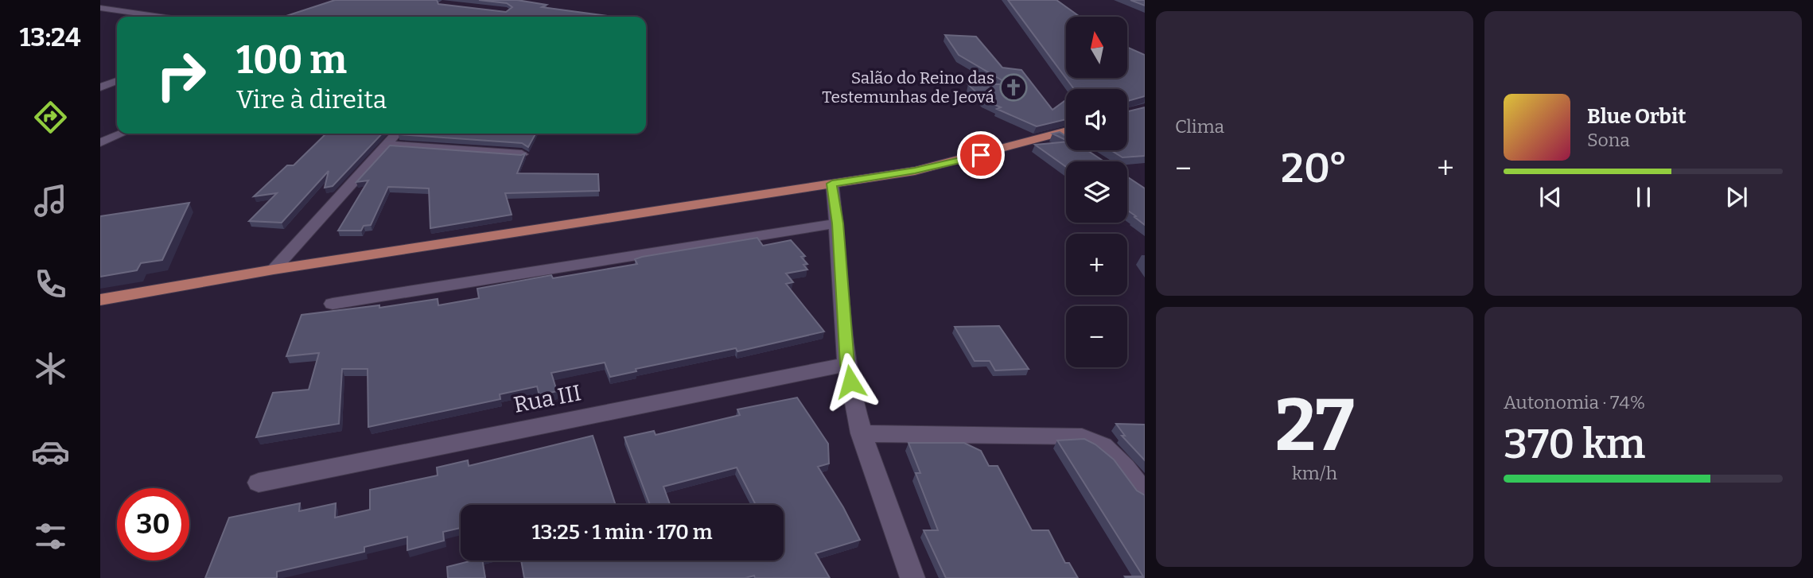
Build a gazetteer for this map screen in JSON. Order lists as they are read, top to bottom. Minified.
{"streets":{"street":["Rua III"]},"places":{"church":["Salão do Reino das Testemunhas de Jeová"]},"north":"top","page":{"tabs":"13:24","tile":["Clima",["27","km/h"],["Autonomia · 74%","370 km"]],"map_buttons":["+","−"],"turn":["100 m","Vire à direita"],"song":["Blue Orbit","Sona"],"heat":["−","20°","+"],"limit":"30","trip":"13:25 · 1 min · 170 m"}}
